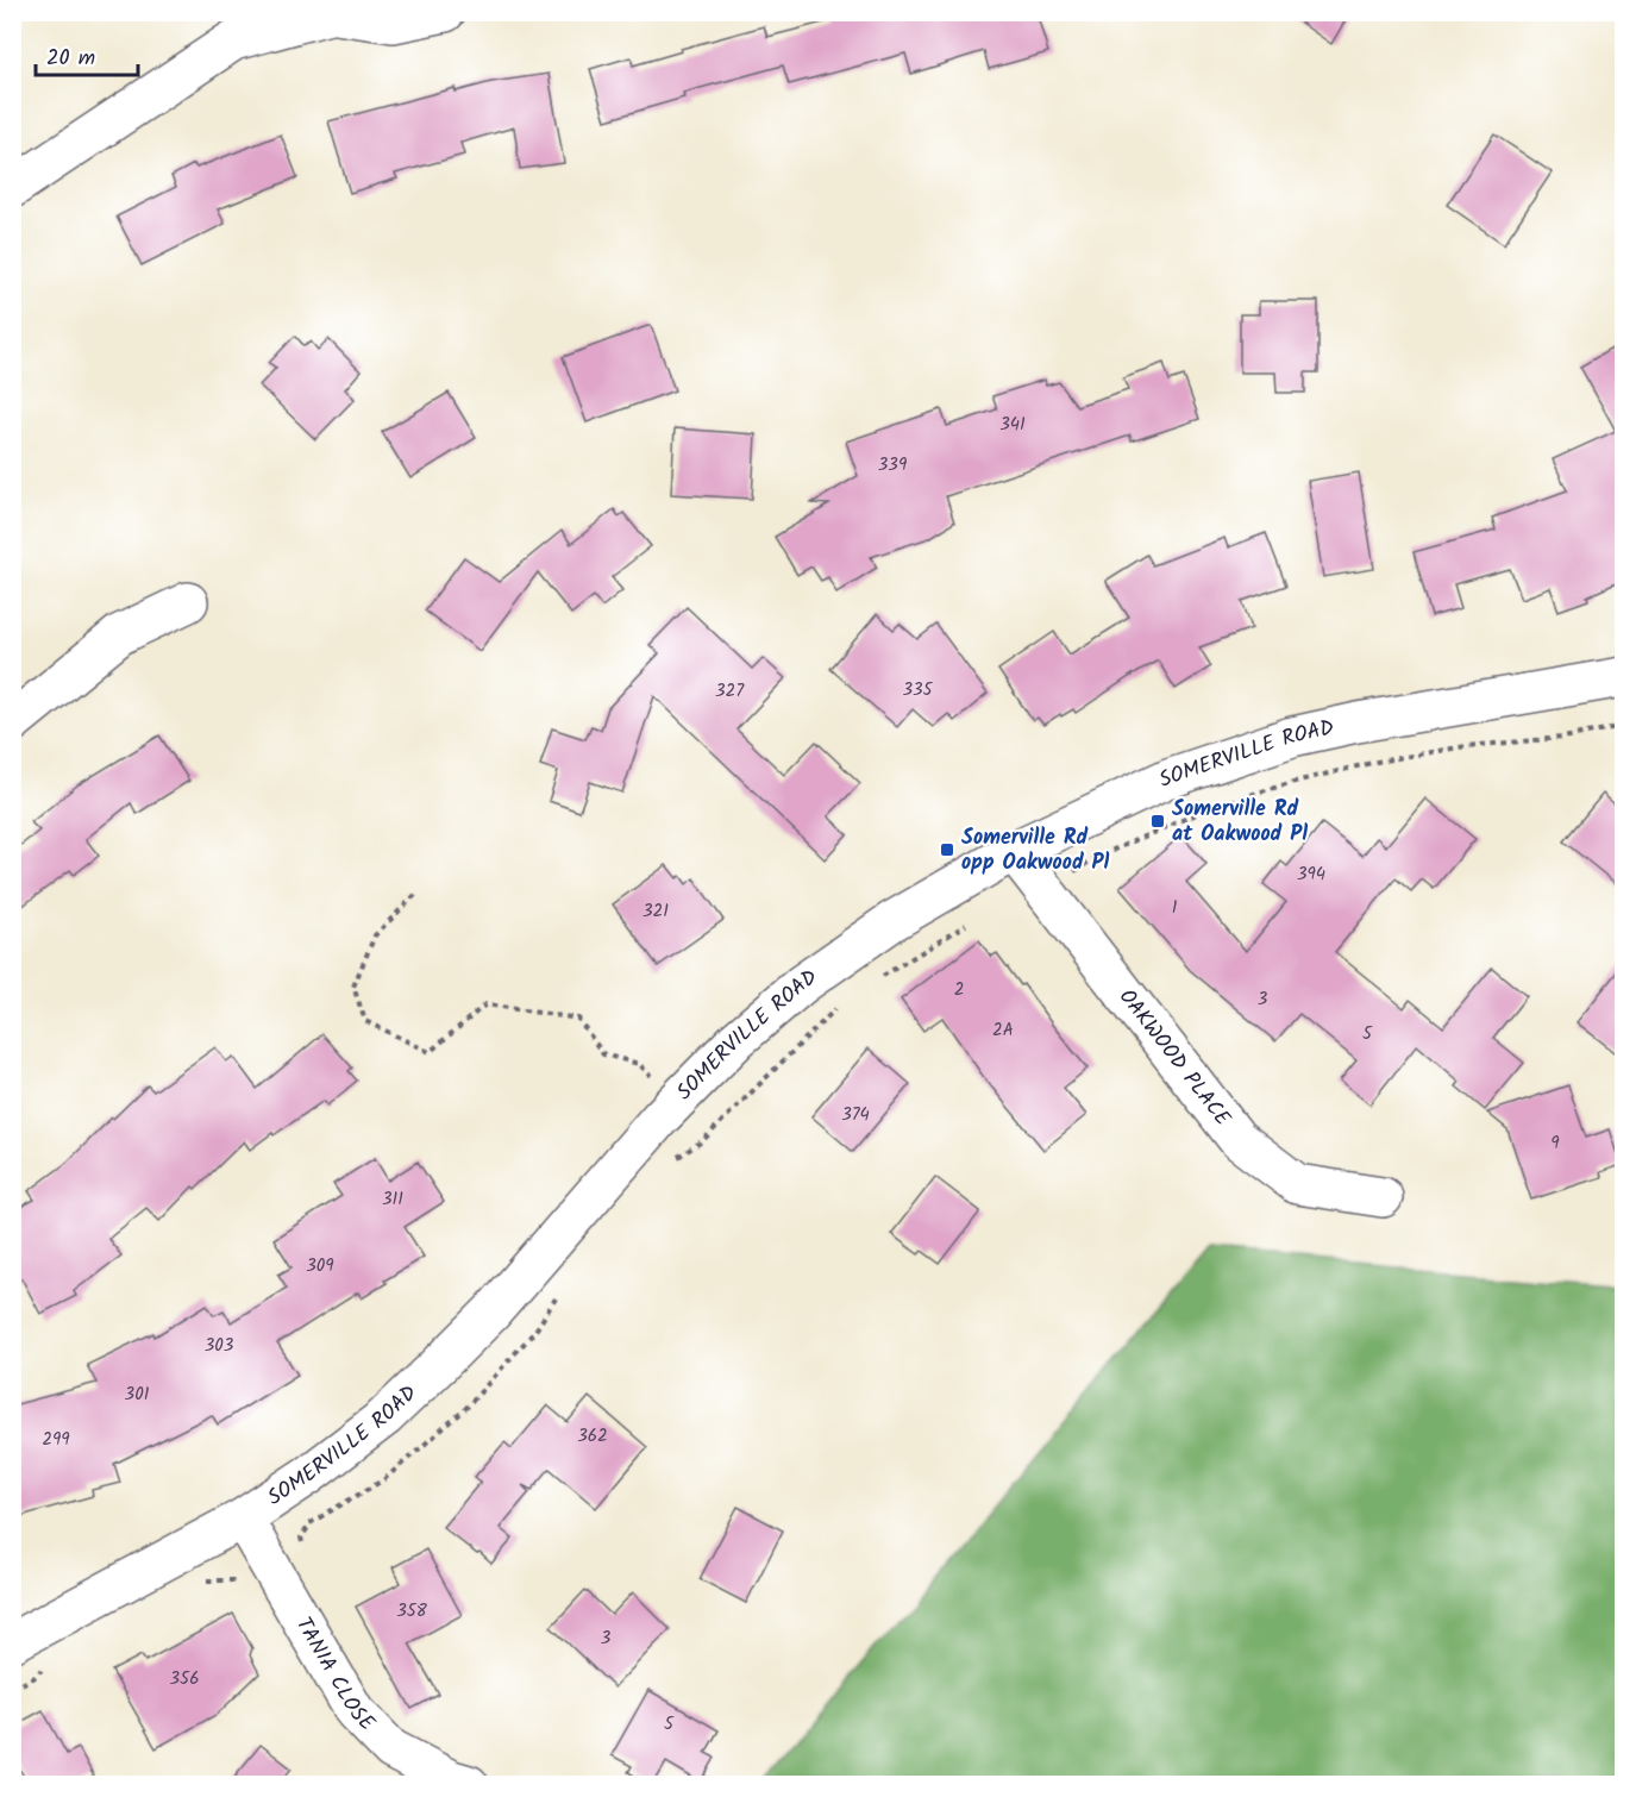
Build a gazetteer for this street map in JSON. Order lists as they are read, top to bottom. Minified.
{"streets":{"street":["SOMERVILLE ROAD","OAKWOOD PLACE","TANIA CLOSE"]},"crossings":[["SOMERVILLE ROAD","OAKWOOD PLACE"],["SOMERVILLE ROAD","TANIA CLOSE"]],"places":{"transit":["Somerville Rd at Oakwood Pl","Somerville Rd opp Oakwood Pl"]},"house_numbers":["341","339","335","327","394","1","321","2","3","2A","5","374","9","311","309","303","301","362","299","358","3","356","5"],"scale_bar":"20 m"}
